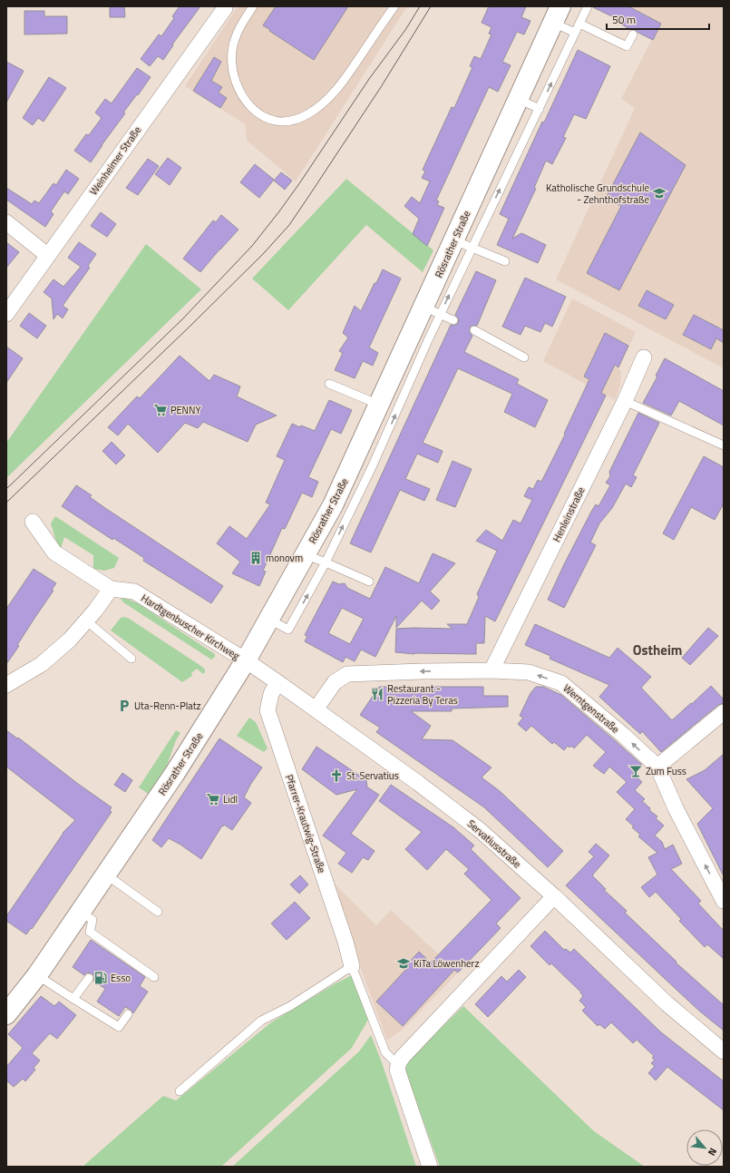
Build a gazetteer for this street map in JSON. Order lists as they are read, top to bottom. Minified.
{"streets":{"main road":["Rösrather Straße"],"street":["Weinheimer Straße","Henleinstraße","Hardtgenbuscher Kirchweg","Werntgenstraße","Pfarrer-Krautwig-Straße","Servatiusstraße"]},"crossings":[["Rösrather Straße","Hardtgenbuscher Kirchweg"],["Rösrather Straße","Servatiusstraße"],["Henleinstraße","Werntgenstraße"],["Hardtgenbuscher Kirchweg","Servatiusstraße"],["Werntgenstraße","Servatiusstraße"],["Pfarrer-Krautwig-Straße","Servatiusstraße"]],"one_way":["Werntgenstraße"],"districts":["Ostheim"],"places":{"school or university":["Katholische Grundschule - Zehnthofstraße","KiTa Löwenherz"],"supermarket":["PENNY","Lidl"],"building":["monovm"],"restaurant":["Restaurant - Pizzeria By Teras"],"parking":["Uta-Renn-Platz"],"bar":["Zum Fuss"],"church":["St. Servatius"],"fuel station":["Esso"]},"scale_bar":"50 m","north":"bottom right"}
